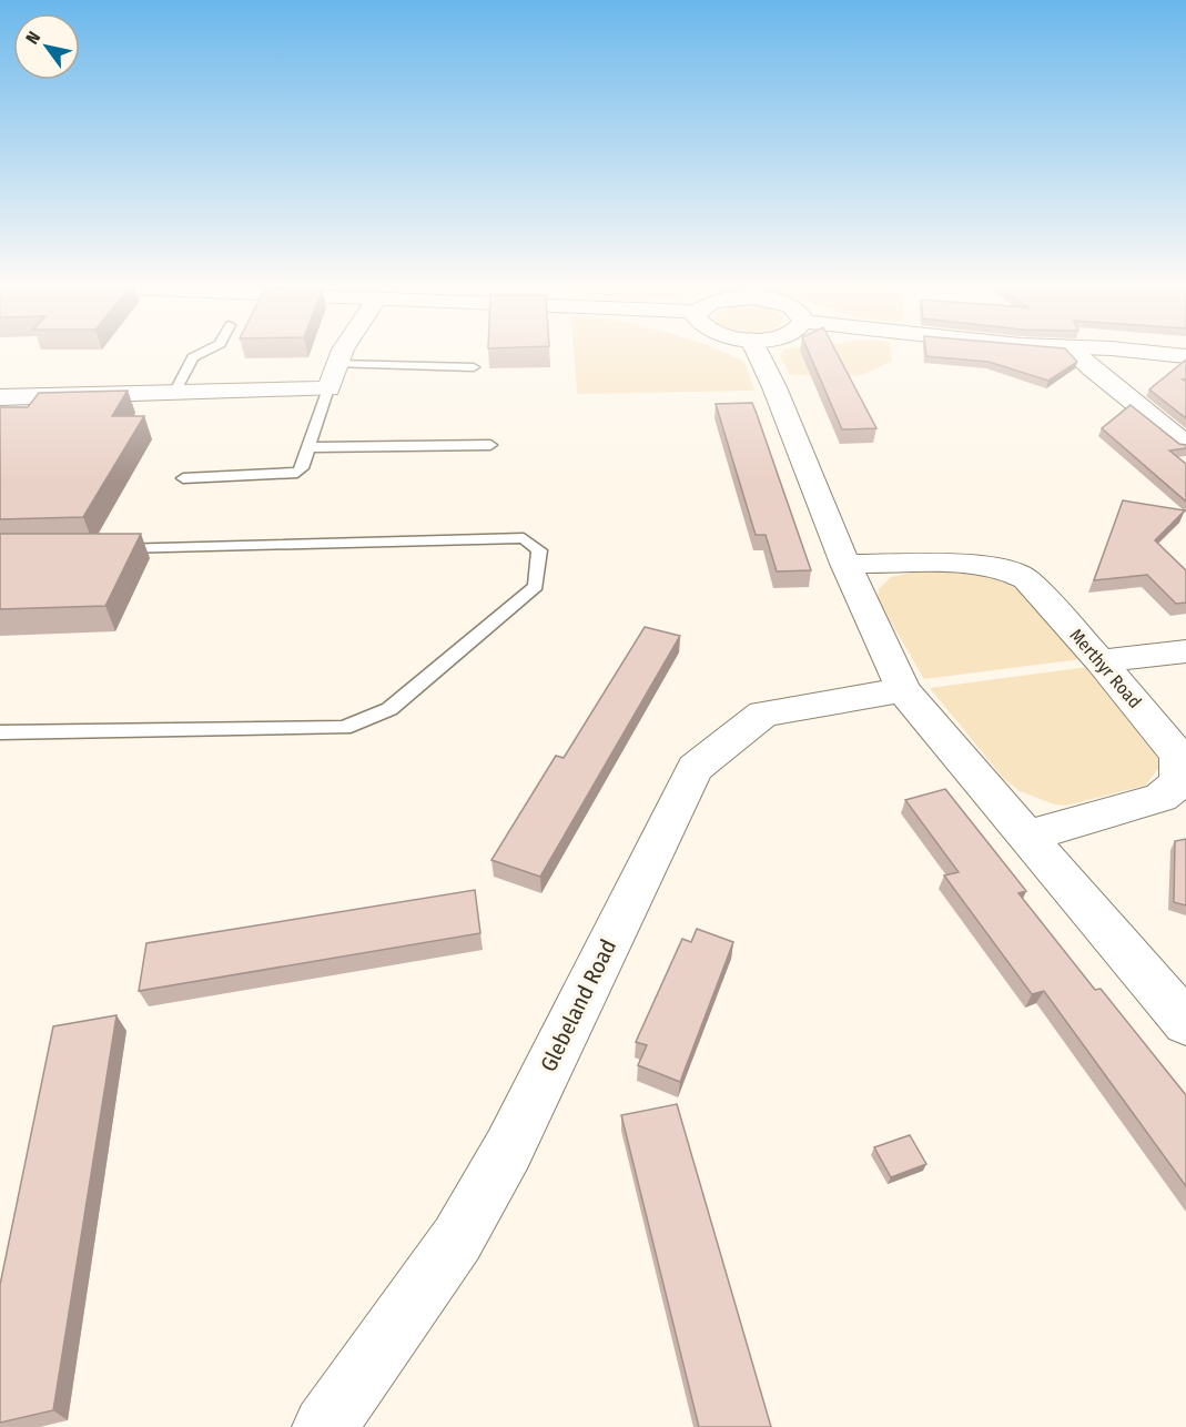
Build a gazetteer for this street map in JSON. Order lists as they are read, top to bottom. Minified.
{"streets":{"street":["Merthyr Road","Glebeland Road"]},"north":"top left"}
